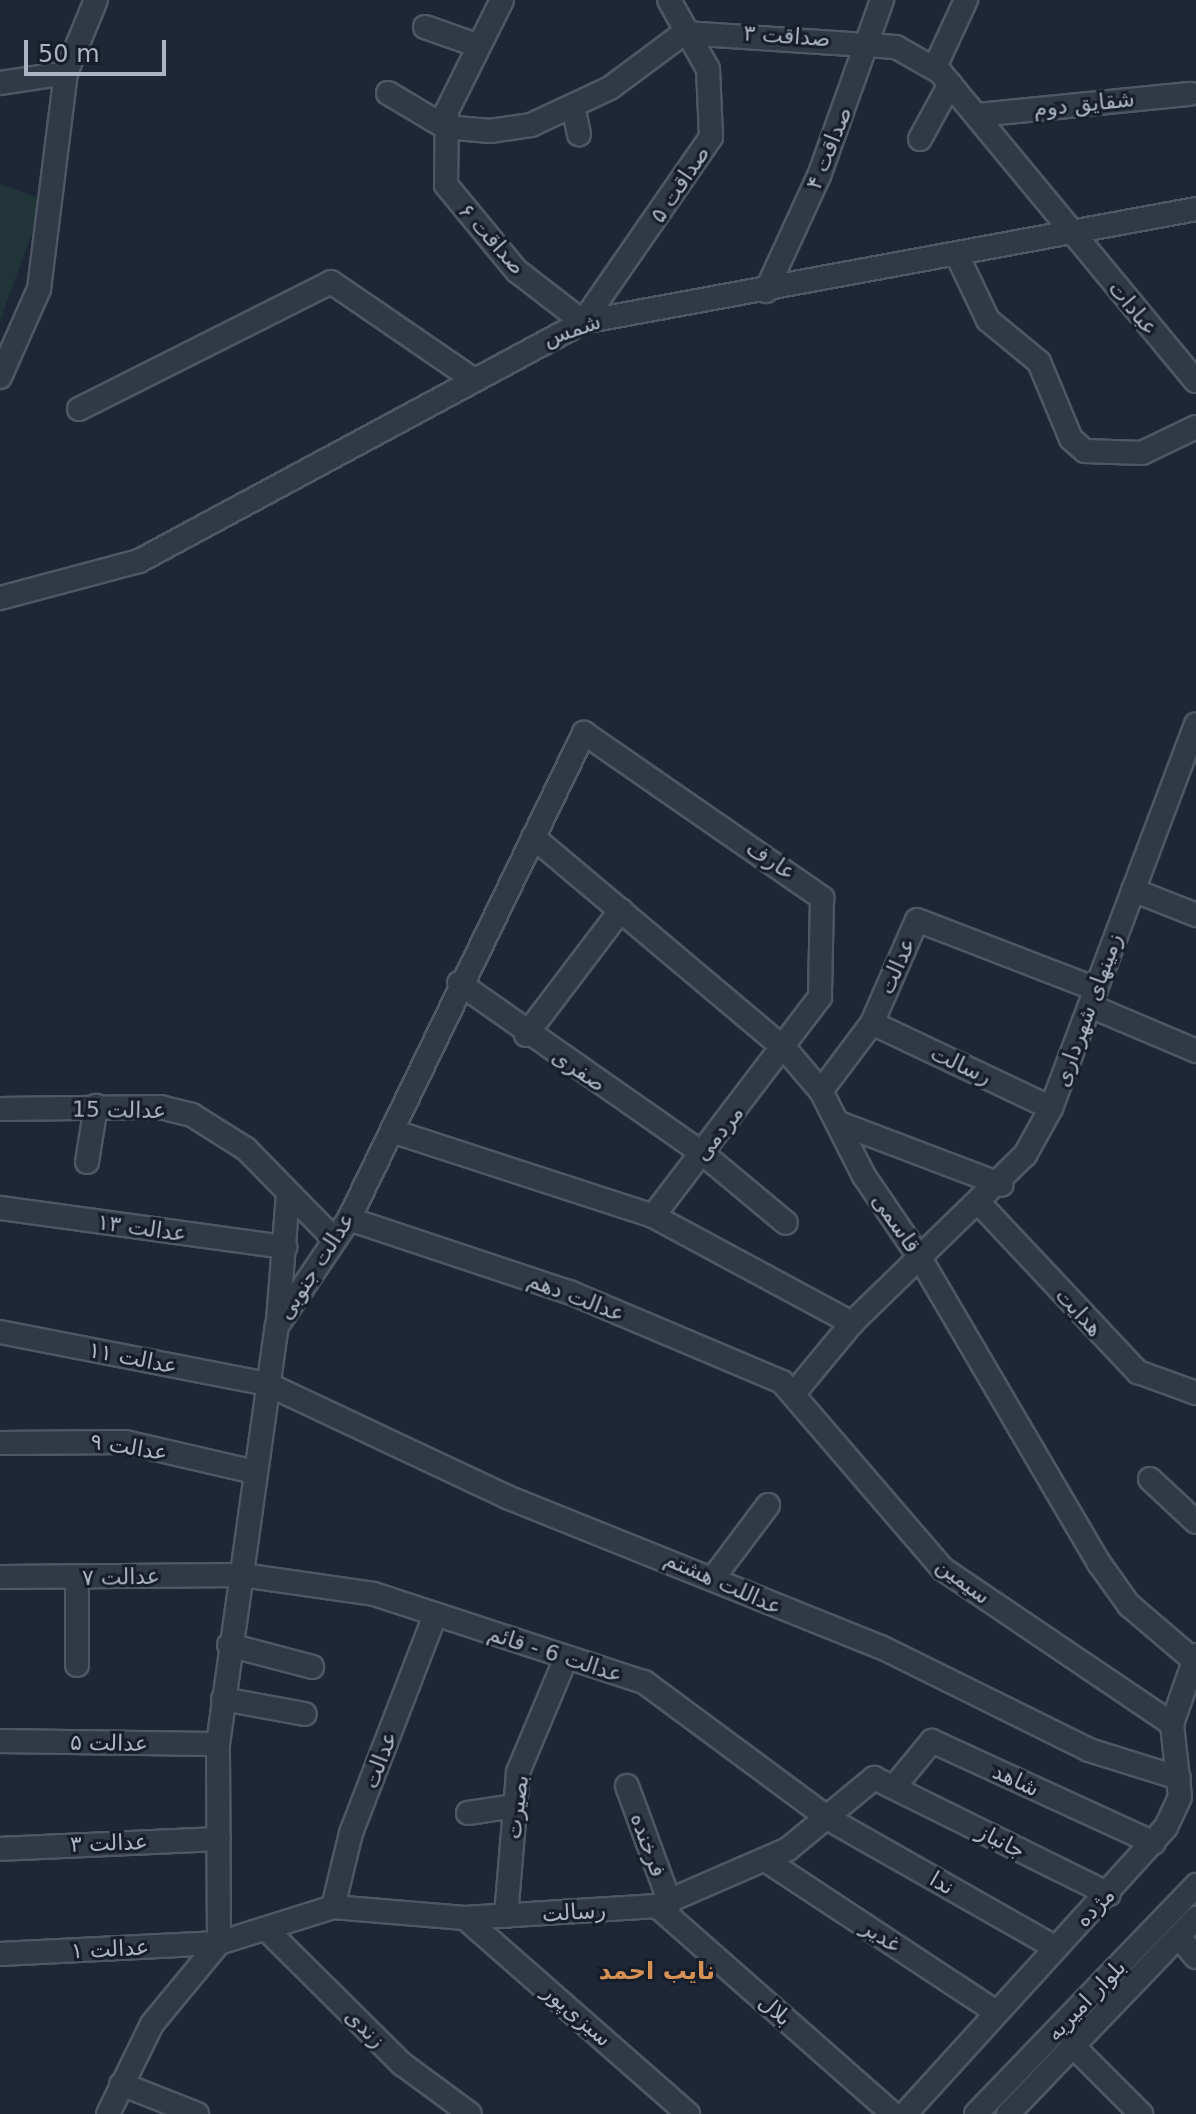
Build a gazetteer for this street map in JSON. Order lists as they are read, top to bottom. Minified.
{"streets":{"street":["صداقت ۳","شقایق دوم","صداقت ۴","صداقت ۵","صداقت ۶","عبادات","شمس","عارف","عدالت","زمینهای شهرداری","رسالت","صفری","عدالت 15","مردمی","قاسمی","عدالت ۱۳","عدالت جنوبی","عدالت دهم","هدایت","عدالت ۱۱","عدالت ۹","عدالت ۷","سیمین","عداللت هشتم","عدالت 6 - قائم","عدالت ۵","شاهد","بصیرت","جانباز","عدالت ۳","فرخنده","ندا","مژده","غدیر","عدالت ۱","بلوار امیریه","بلال","سبزی‌پور","زندی"]},"crossings":[["صداقت ۳","شقایق دوم"],["صداقت ۳","صداقت ۴"],["صداقت ۳","صداقت ۵"],["صداقت ۳","عبادات"],["صداقت ۳","شمس"],["صداقت ۴","شمس"],["صداقت ۵","صداقت ۶"],["صداقت ۵","شمس"],["صداقت ۶","شمس"],["عبادات","شمس"],["عارف","مردمی"],["عارف","قاسمی"],["عارف","عدالت جنوبی"],["عدالت","زمینهای شهرداری"],["عدالت","رسالت"],["عدالت","قاسمی"],["عدالت","عدالت 6 - قائم"],["زمینهای شهرداری","رسالت"],["زمینهای شهرداری","قاسمی"],["زمینهای شهرداری","عدالت دهم"],["زمینهای شهرداری","هدایت"],["زمینهای شهرداری","سیمین"],["رسالت","عدالت جنوبی"],["رسالت","عدالت 6 - قائم"],["رسالت","شاهد"],["رسالت","بصیرت"],["رسالت","جانباز"],["رسالت","فرخنده"],["رسالت","ندا"],["رسالت","غدیر"],["رسالت","عدالت ۱"],["رسالت","بلال"],["رسالت","سبزی‌پور"],["رسالت","زندی"],["صفری","مردمی"],["صفری","عدالت جنوبی"],["عدالت 15","عدالت جنوبی"],["مردمی","قاسمی"],["قاسمی","عدالت جنوبی"],["قاسمی","مژده"],["عدالت جنوبی","عدالت دهم"],["عدالت جنوبی","عدالت ۱۱"],["عدالت جنوبی","عدالت ۹"],["عدالت جنوبی","عدالت ۷"],["عدالت جنوبی","عداللت هشتم"],["عدالت جنوبی","عدالت 6 - قائم"],["عدالت جنوبی","عدالت ۵"],["عدالت جنوبی","عدالت ۳"],["عدالت جنوبی","عدالت ۱"],["عدالت دهم","سیمین"],["عدالت ۱۱","عداللت هشتم"],["عدالت ۷","عدالت 6 - قائم"],["سیمین","مژده"],["عداللت هشتم","مژده"],["عدالت 6 - قائم","بصیرت"],["عدالت 6 - قائم","ندا"],["شاهد","جانباز"],["شاهد","مژده"],["جانباز","مژده"],["فرخنده","بلال"],["ندا","مژده"],["مژده","غدیر"]],"districts":["نایب احمد"],"scale_bar":"50 m"}
